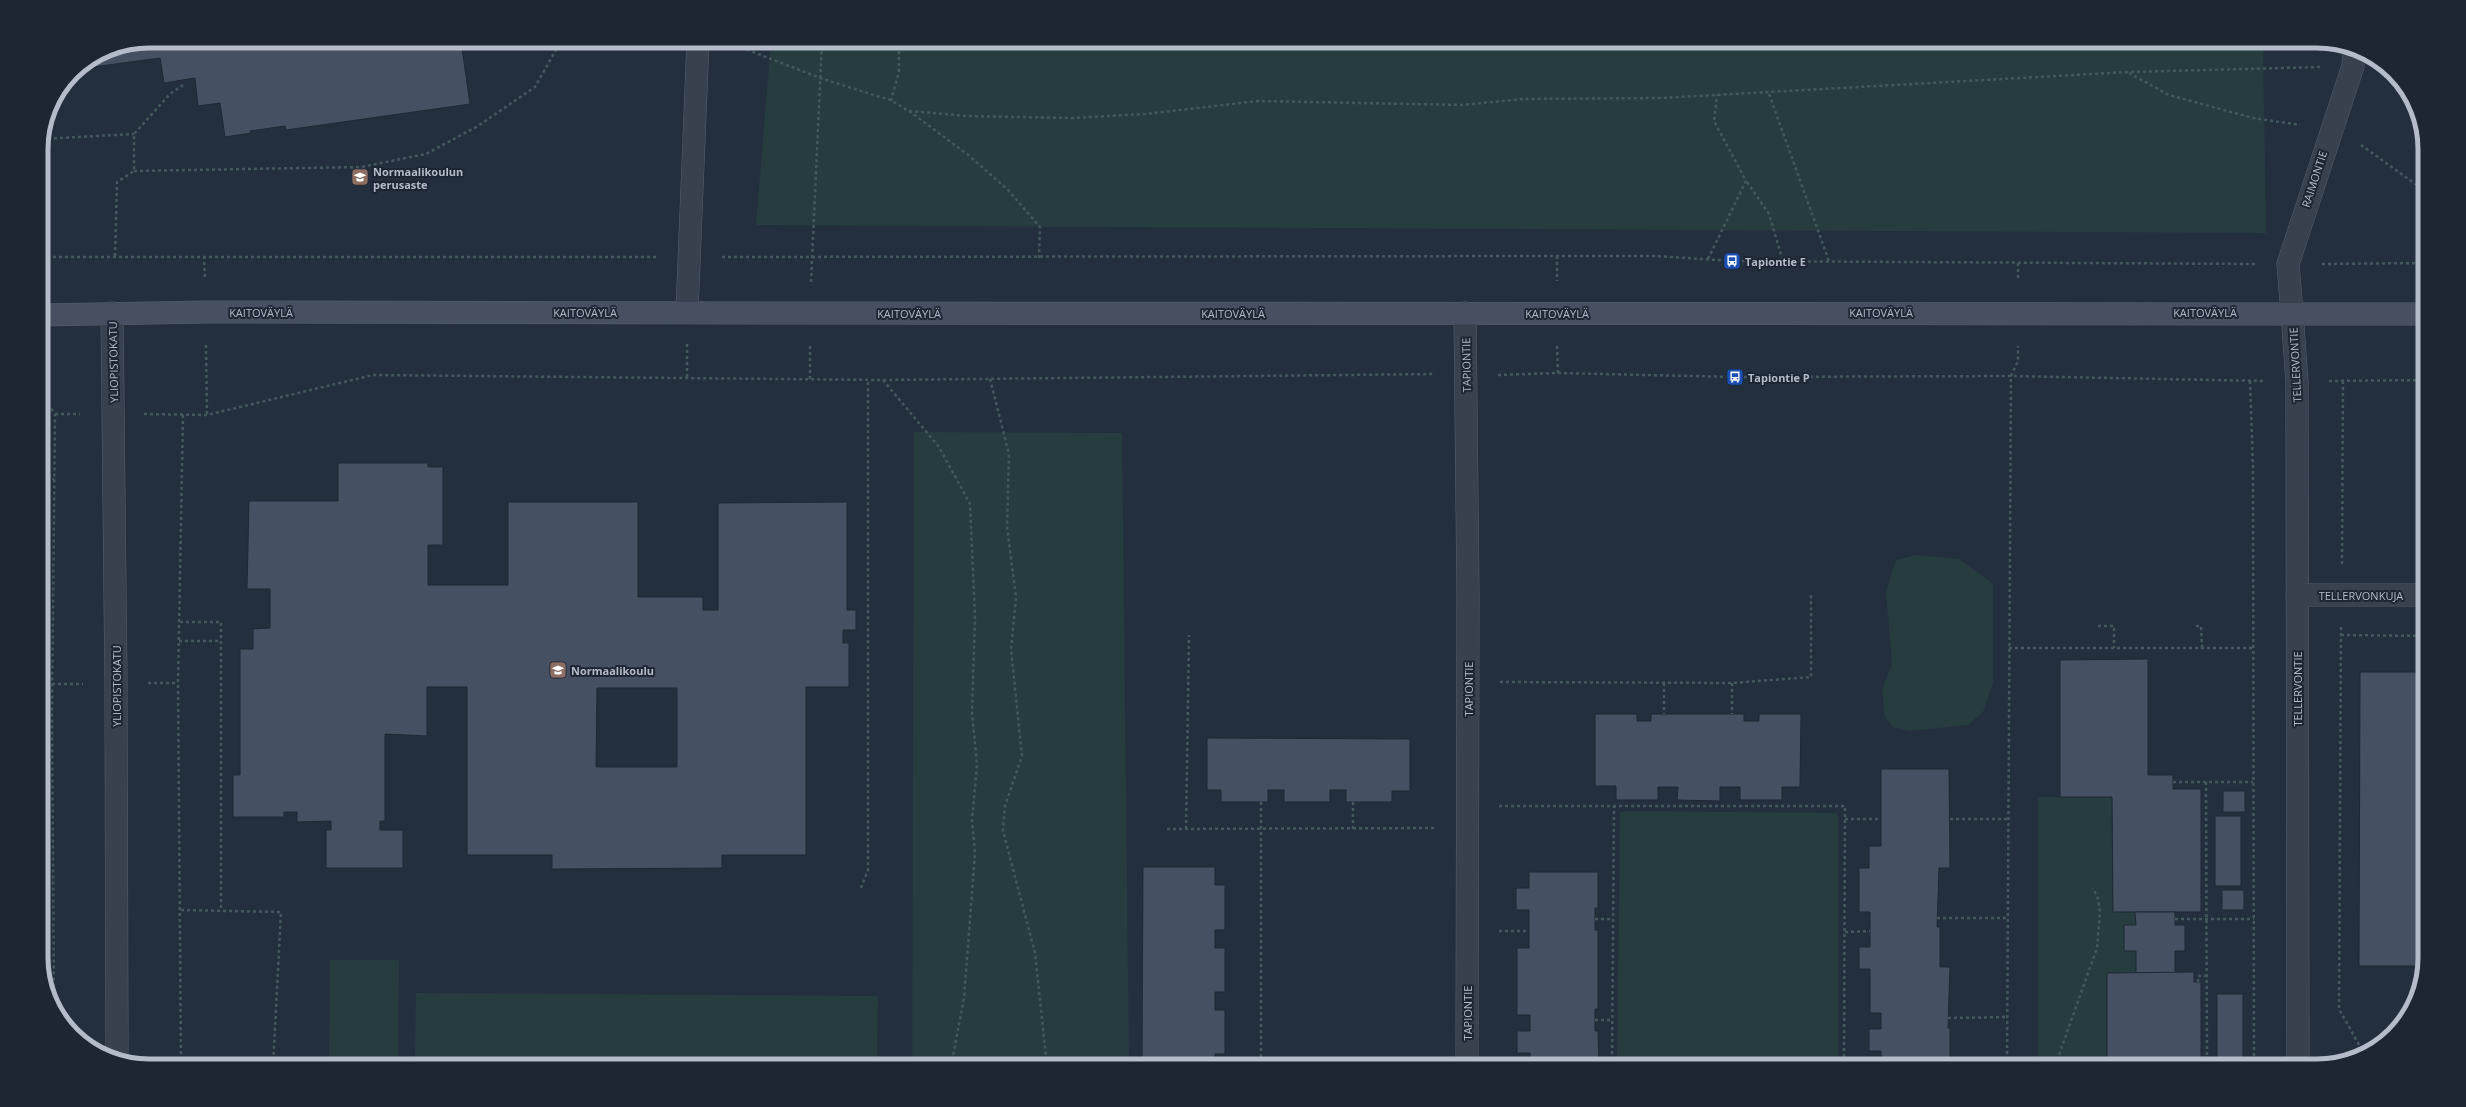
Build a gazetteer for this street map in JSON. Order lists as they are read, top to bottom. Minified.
{"streets":{"street":["RAIMONTIE","KAITOVÄYLÄ","YLIOPISTOKATU","TAPIONTIE","TELLERVONTIE","TELLERVONKUJA"]},"crossings":[["RAIMONTIE","KAITOVÄYLÄ"],["RAIMONTIE","TELLERVONTIE"],["KAITOVÄYLÄ","YLIOPISTOKATU"],["KAITOVÄYLÄ","TAPIONTIE"],["KAITOVÄYLÄ","TELLERVONTIE"],["TELLERVONTIE","TELLERVONKUJA"]],"places":{"school or university":["Normaalikoulun perusaste","Normaalikoulu"],"bus stop":["Tapiontie E","Tapiontie P"]}}
